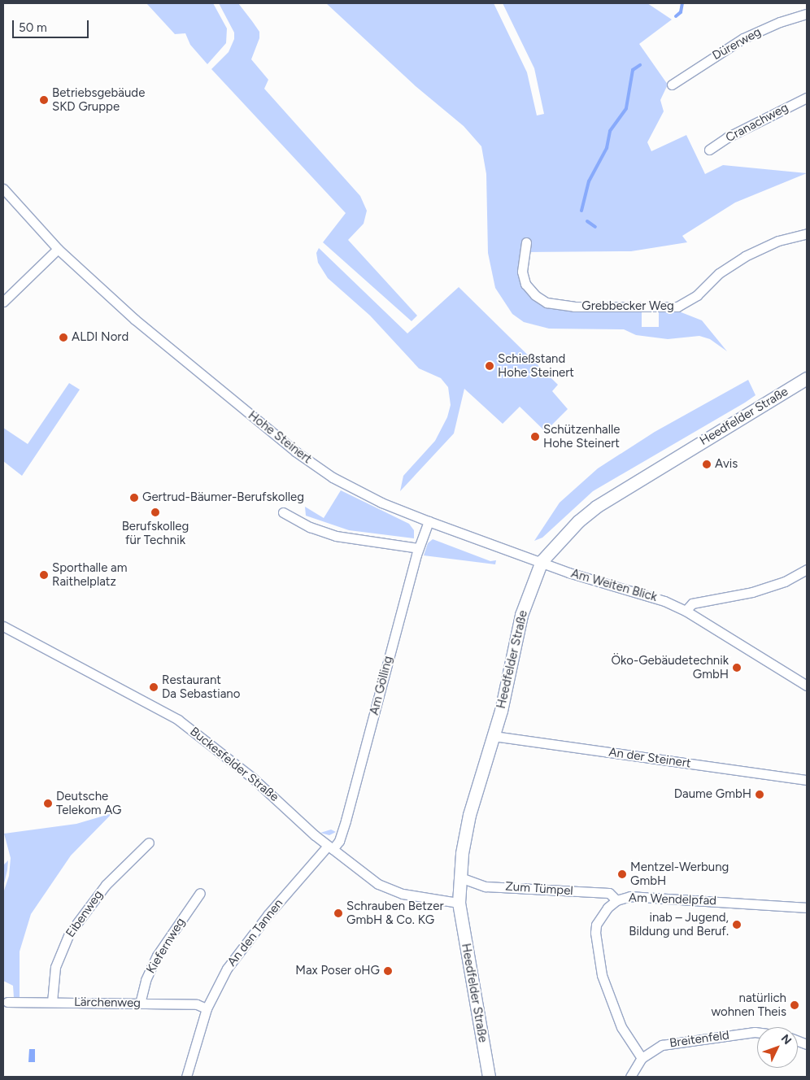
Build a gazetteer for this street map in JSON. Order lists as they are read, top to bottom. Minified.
{"streets":{"main road":["Heedfelder Straße"],"street":["Dürerweg","Cranachweg","Grebbecker Weg","Hohe Steinert","Am Weiten Blick","Am Gölling","An der Steinert","Buckesfelder Straße","Zum Tümpel","Am Wendelpfad","Eibenweg","An den Tannen","Kiefernweg","Lärchenweg","Breitenfeld"]},"crossings":[["Heedfelder Straße","Hohe Steinert"],["Heedfelder Straße","Am Weiten Blick"],["Heedfelder Straße","An der Steinert"],["Heedfelder Straße","Buckesfelder Straße"],["Heedfelder Straße","Zum Tümpel"],["Hohe Steinert","Am Weiten Blick"],["Hohe Steinert","Am Gölling"],["Am Gölling","Buckesfelder Straße"],["Am Gölling","An den Tannen"],["Buckesfelder Straße","An den Tannen"],["Zum Tümpel","Am Wendelpfad"],["Am Wendelpfad","Breitenfeld"],["Eibenweg","Lärchenweg"],["An den Tannen","Lärchenweg"],["Kiefernweg","Lärchenweg"]],"places":["Betriebsgebäude SKD Gruppe","ALDI Nord","Schießstand Hohe Steinert","Schützenhalle Hohe Steinert","Avis","Gertrud-Bäumer-Berufskolleg","Berufskolleg für Technik","Sporthalle am Raithelplatz","Öko-Gebäudetechnik GmbH","Restaurant Da Sebastiano","Daume GmbH","Deutsche Telekom AG","Mentzel-Werbung GmbH","Schrauben Betzer GmbH & Co. KG","inab – Jugend, Bildung und Beruf.","Max Poser oHG","natürlich wohnen Theis"],"scale_bar":"50 m","north":"top right"}
